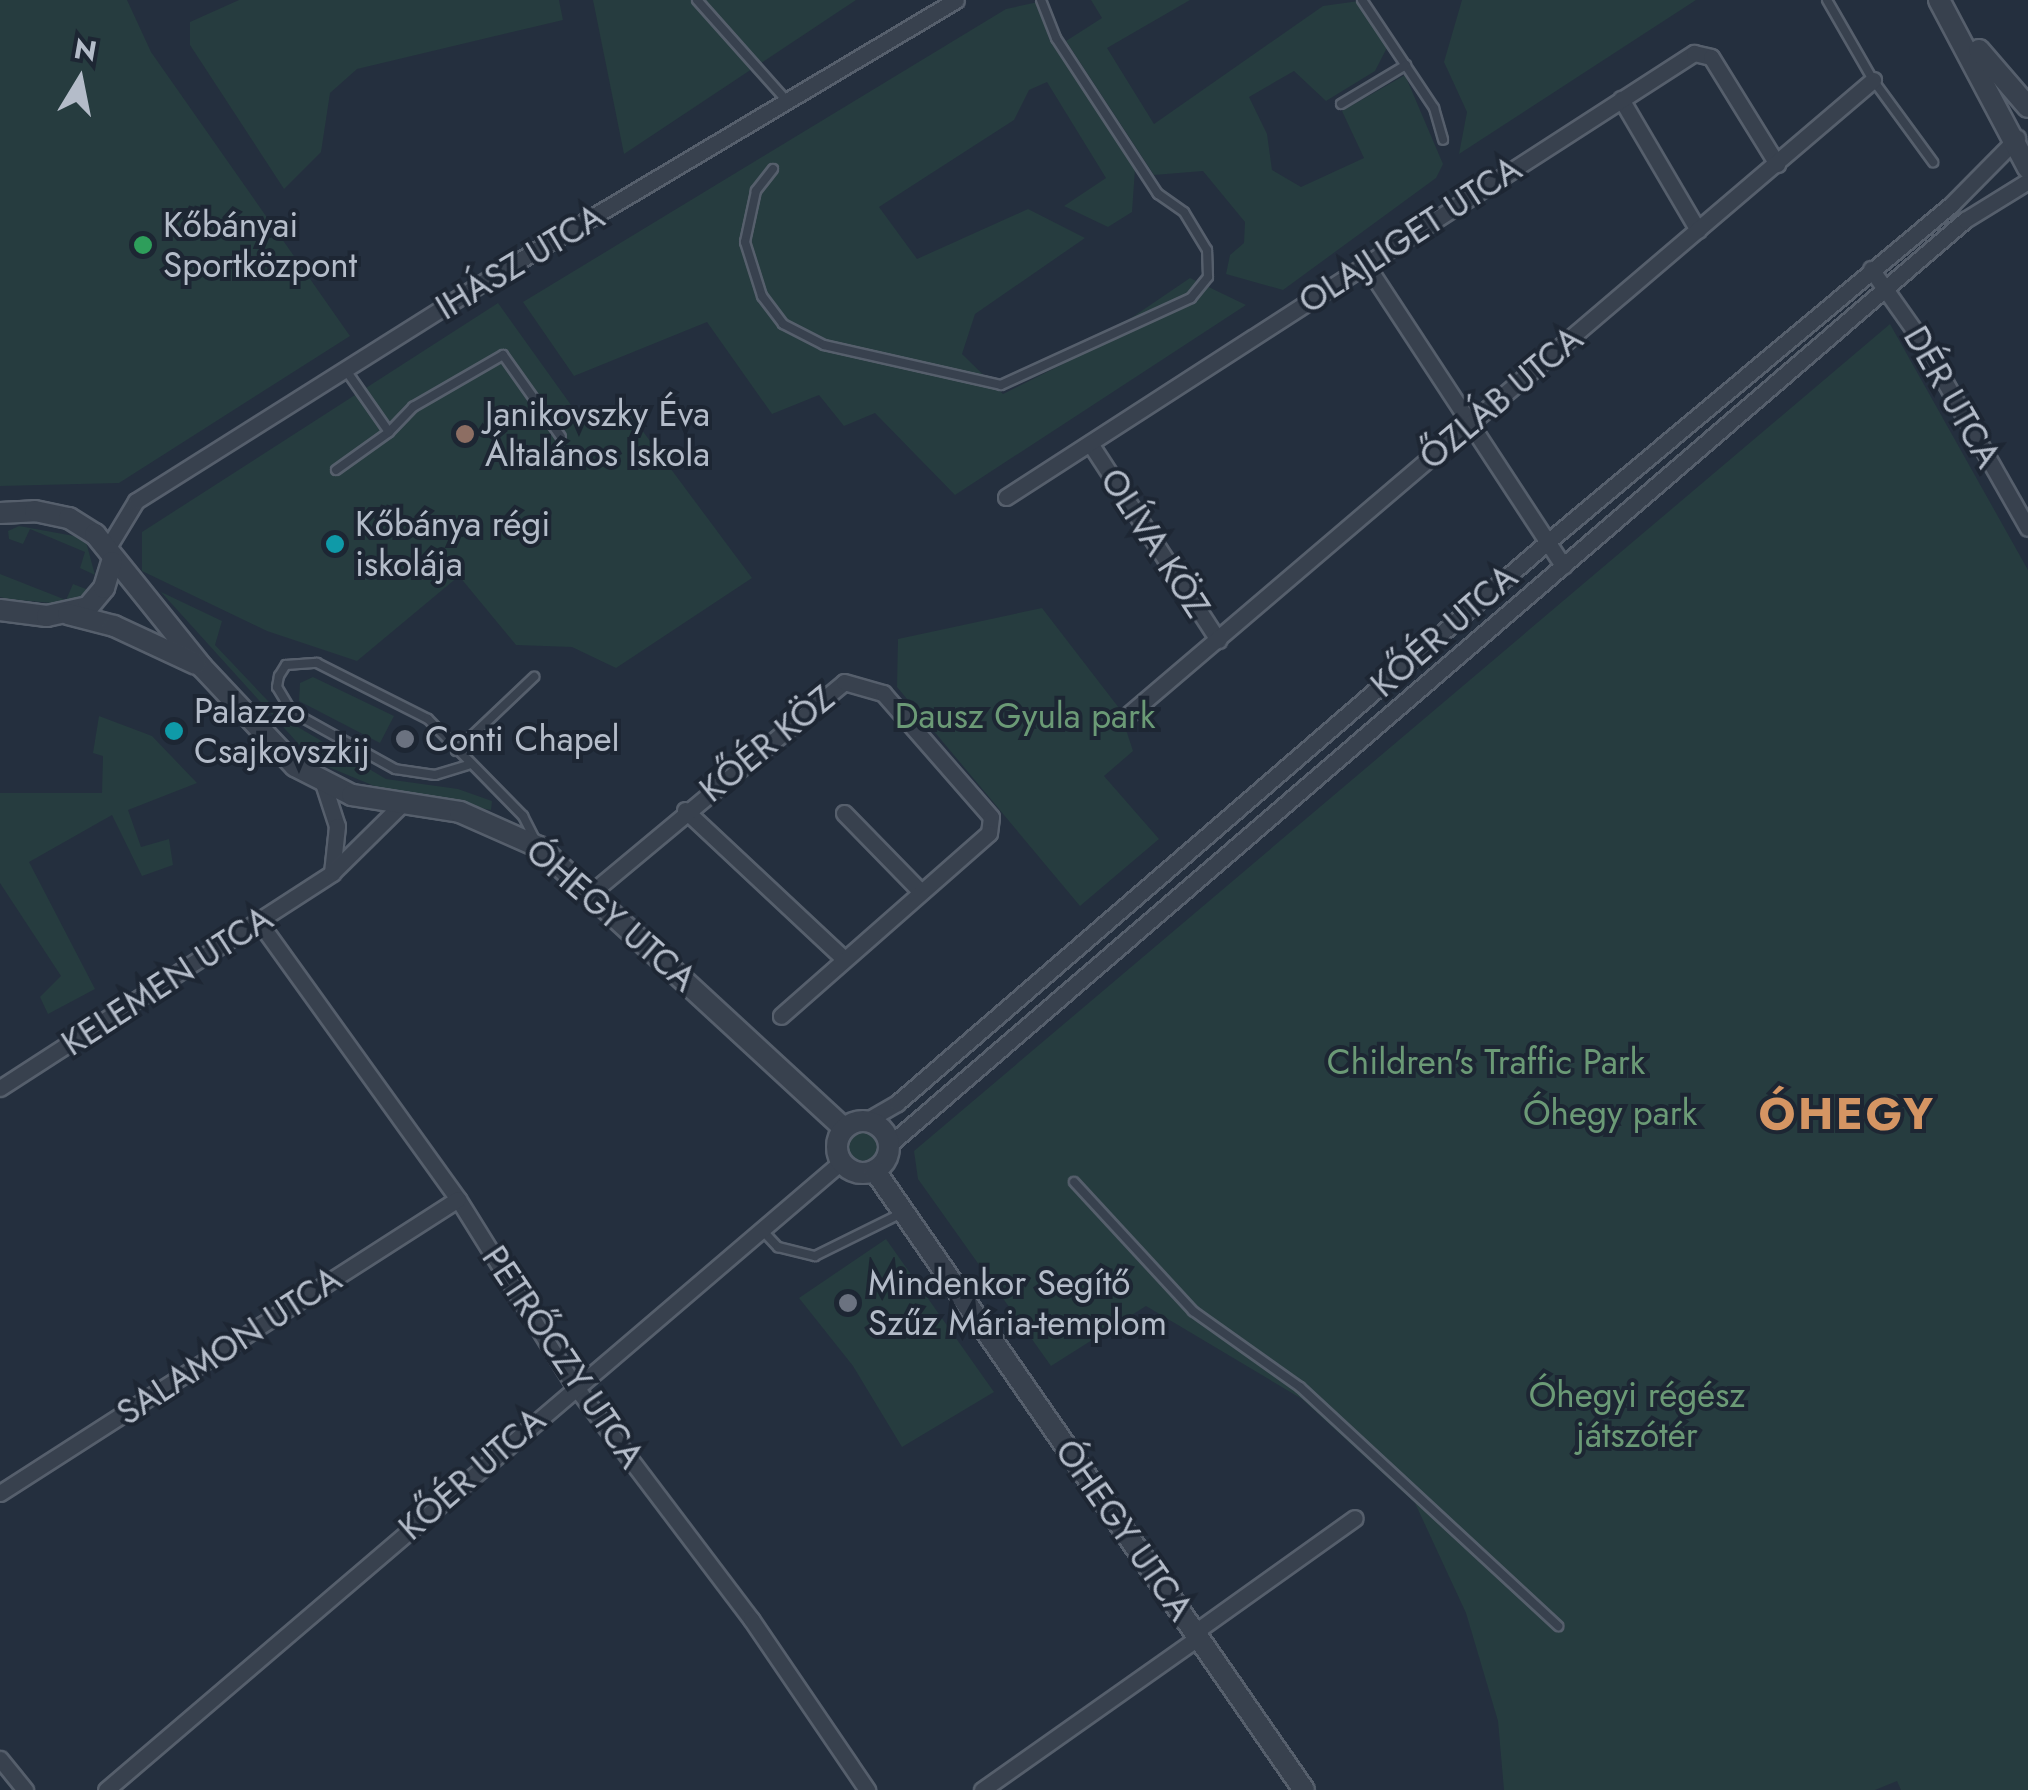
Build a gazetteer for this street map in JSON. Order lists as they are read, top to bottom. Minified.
{"streets":{"street":["OLAJLIGET UTCA","IHÁSZ UTCA","DÉR UTCA","ŐZLÁB UTCA","OLÍVA KÖZ","KŐÉR UTCA","KŐÉR KÖZ","ÓHEGY UTCA","KELEMEN UTCA","SALAMON UTCA","PETRŐCZY UTCA"]},"crossings":[["OLAJLIGET UTCA","ŐZLÁB UTCA"],["OLAJLIGET UTCA","OLÍVA KÖZ"],["IHÁSZ UTCA","ÓHEGY UTCA"],["DÉR UTCA","KŐÉR UTCA"],["ŐZLÁB UTCA","OLÍVA KÖZ"],["KŐÉR UTCA","ÓHEGY UTCA"],["KŐÉR UTCA","PETRŐCZY UTCA"],["KŐÉR KÖZ","ÓHEGY UTCA"],["ÓHEGY UTCA","KELEMEN UTCA"],["KELEMEN UTCA","PETRŐCZY UTCA"],["SALAMON UTCA","PETRŐCZY UTCA"]],"districts":["ÓHEGY"],"parks":["Dausz Gyula park","Children's Traffic Park","Óhegy park","Óhegyi régész játszótér"],"places":["Kőbányai Sportközpont","Janikovszky Éva Általános Iskola","Kőbánya régi iskolája","Palazzo Csajkovszkij","Conti Chapel","Mindenkor Segítő Szűz Mária-templom"],"north":"top"}
